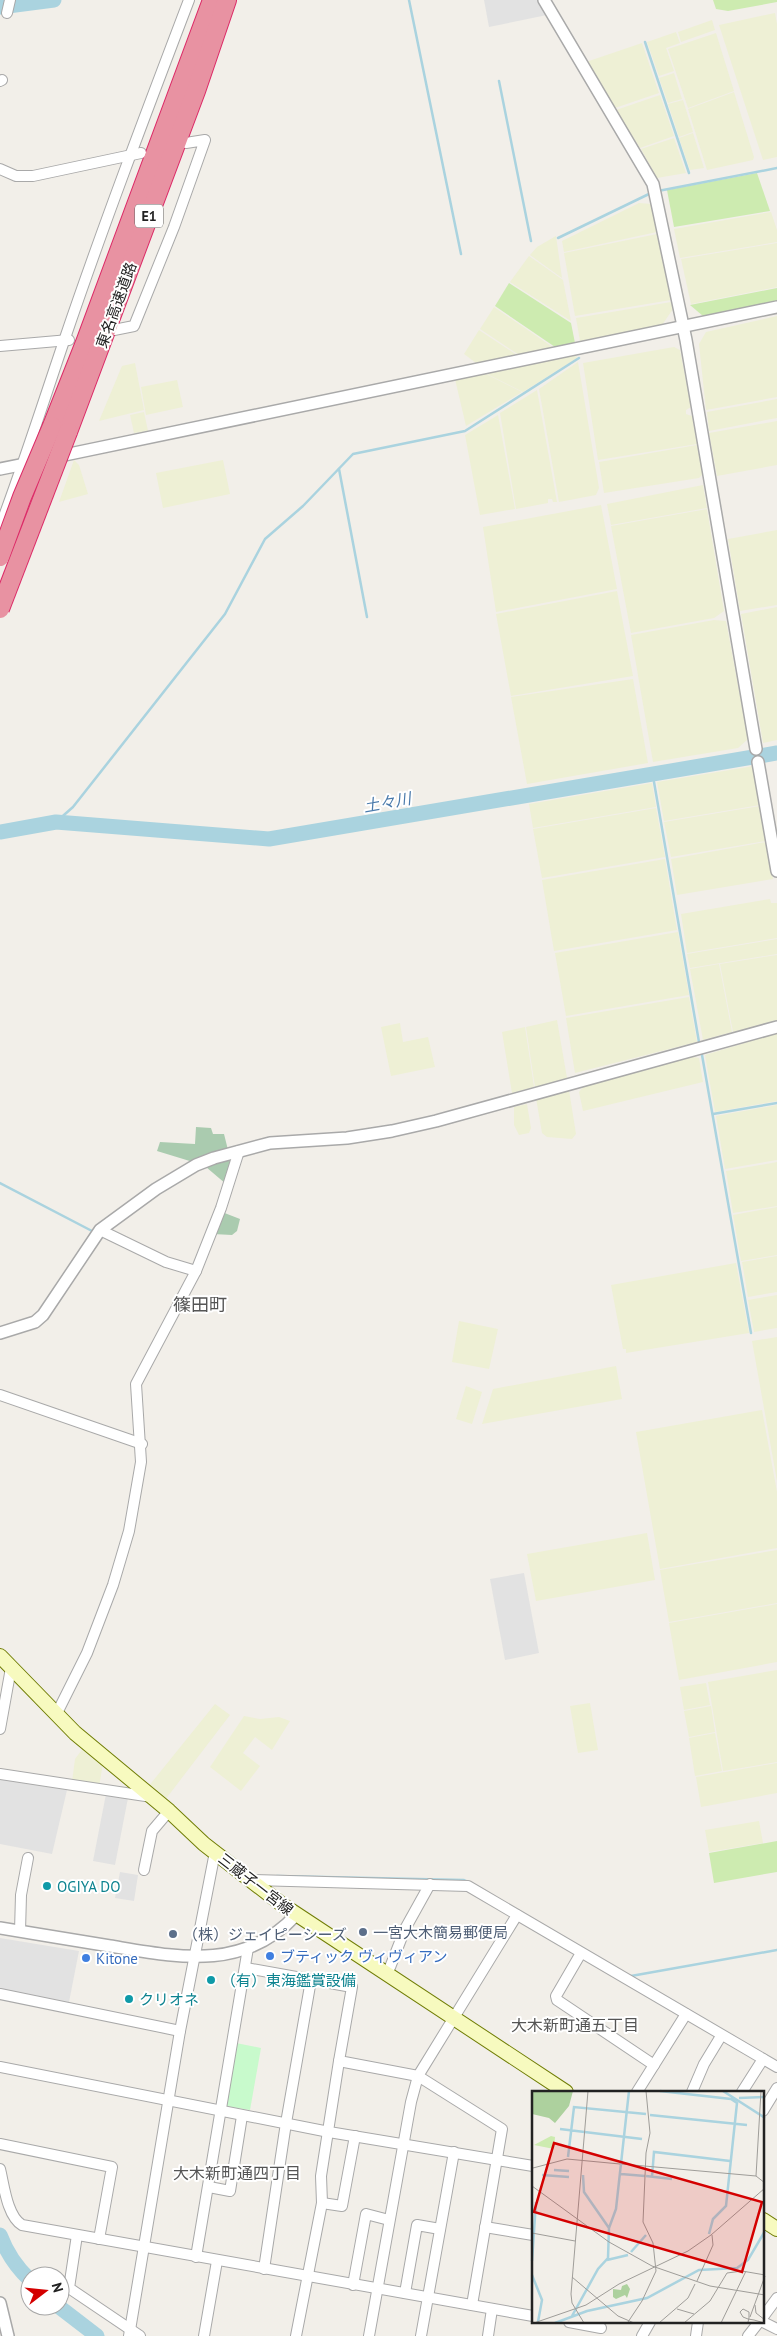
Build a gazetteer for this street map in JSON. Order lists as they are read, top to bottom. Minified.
{"streets":{"highway":["E1","東名高速道路"],"main road":["三蔵子一宮線"]},"districts":["篠田町","大木新町通五丁目","大木新町通四丁目"],"water":["土々川"],"places":["OGIYA DO","一宮大木簡易郵便局","（株）ジェイピーシーズ","ブティック ヴィヴィアン","Kitone","（有）東海鑑賞設備","クリオネ"],"north":"right"}
